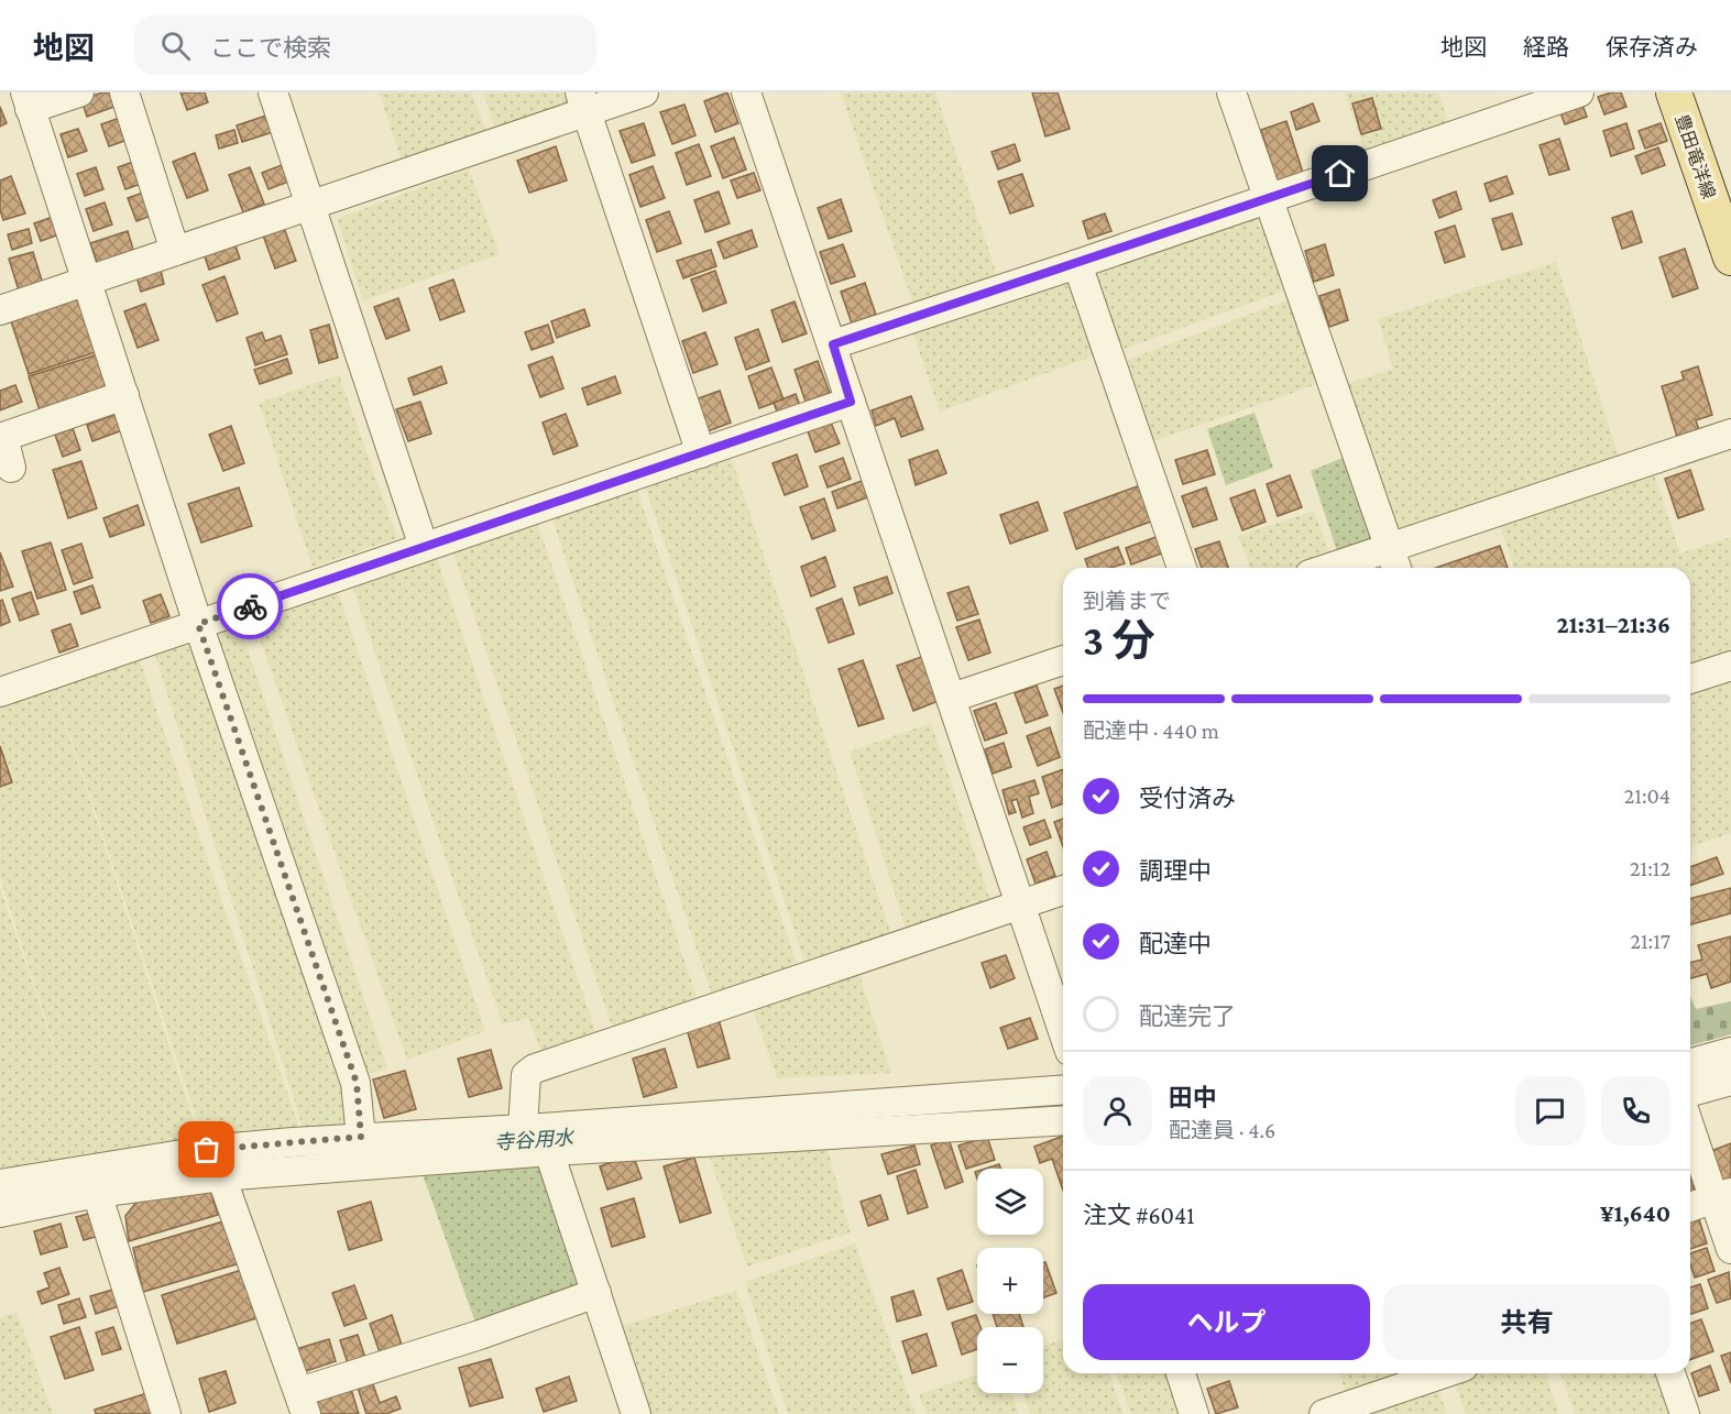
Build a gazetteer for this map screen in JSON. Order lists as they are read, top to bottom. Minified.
{"streets":{"main road":["豊田竜洋線"]},"water":["寺谷用水"],"page":{"header":"地図","search":"ここで検索","nav":["地図","経路","保存済み"],"heading":["3 分","到着まで","21:31–21:36"],"panel":["田中","配達員 · 4.6","注文 #6041","¥1,640"],"bar":"配達中 · 440 m","list":[["受付済み","21:04"],["調理中","21:12"],["配達中","21:17"],"配達完了"],"map_buttons":["+","−"],"buttons":["ヘルプ","共有"]}}
